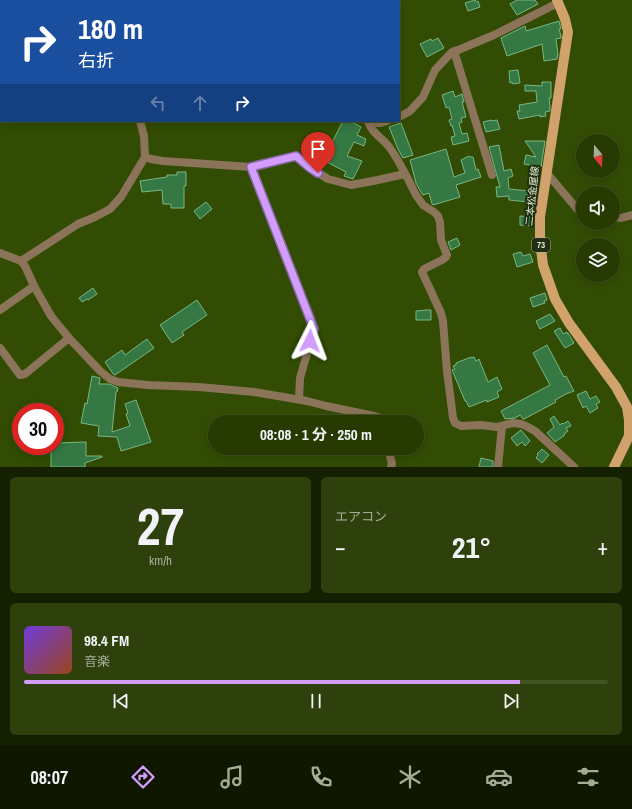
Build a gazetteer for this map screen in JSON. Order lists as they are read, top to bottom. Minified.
{"streets":{"main road":["二本松金屋線","73"]},"north":"bottom","page":{"turn":["180 m","右折"],"limit":"30","trip":"08:08 · 1 分 · 250 m","tile":[["27","km/h"],"エアコン"],"heat":["−","21°","+"],"song":["98.4 FM","音楽"],"tabs":"08:07"}}
